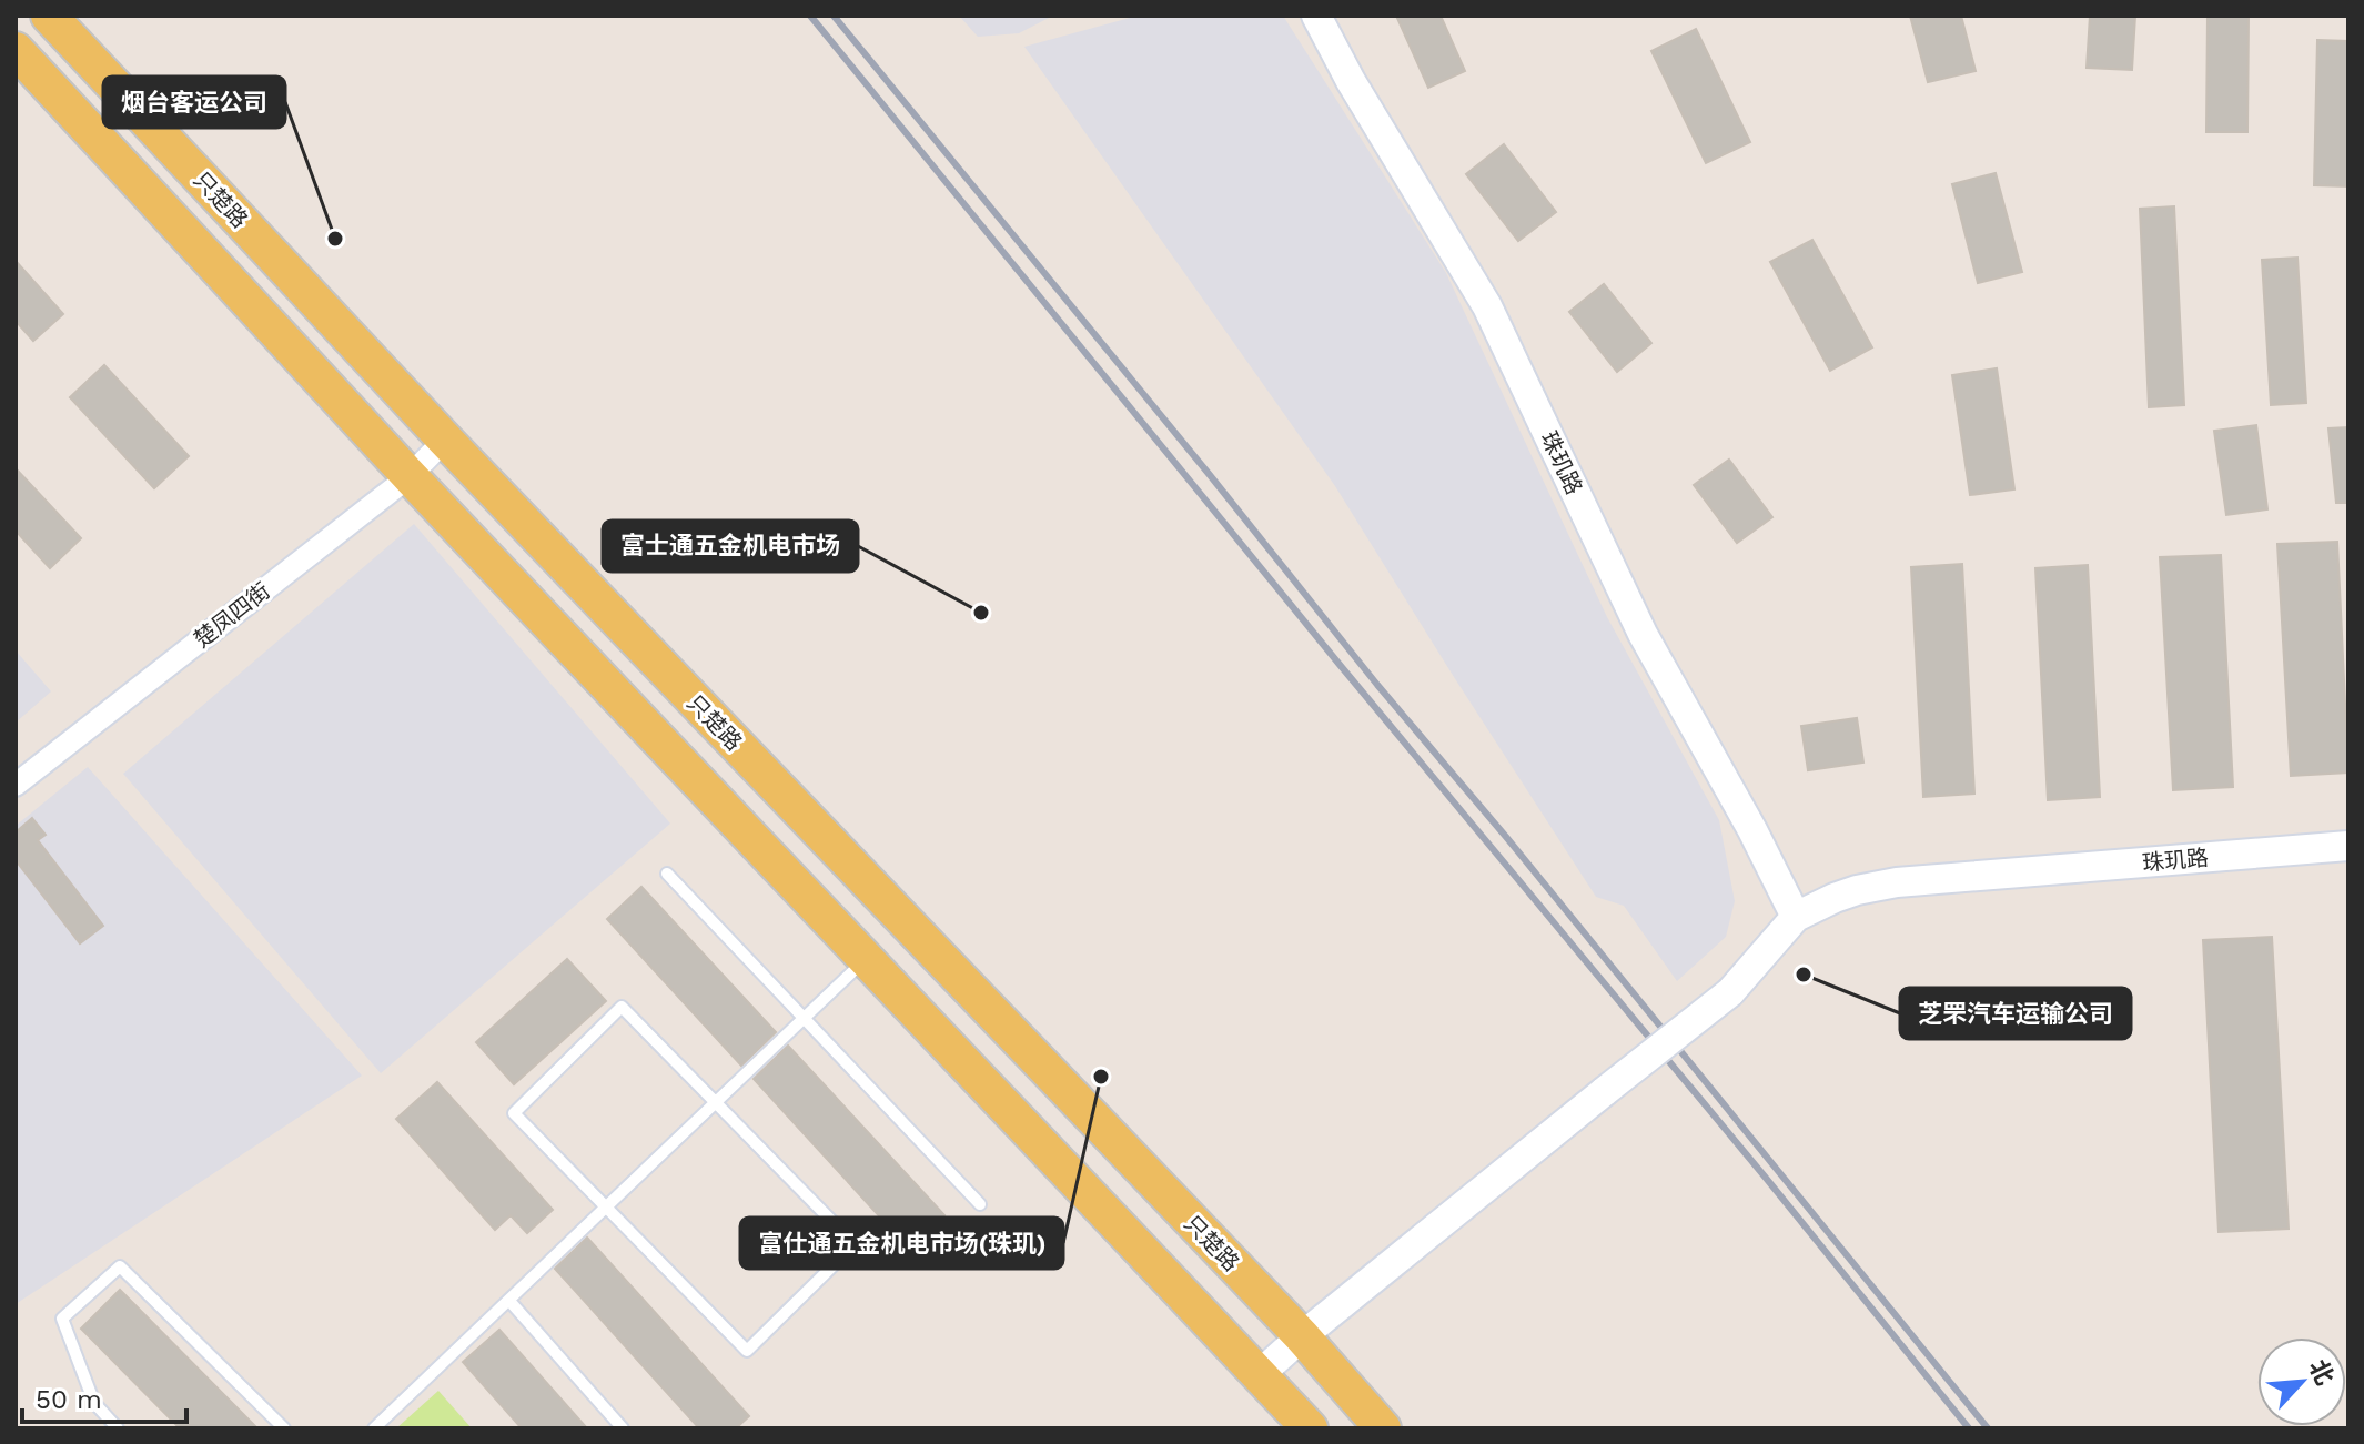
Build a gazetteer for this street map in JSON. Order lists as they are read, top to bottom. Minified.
{"streets":{"main road":["只楚路"],"street":["珠玑路","楚凤四街"]},"crossings":[["只楚路","珠玑路"],["只楚路","楚凤四街"]],"places":["烟台客运公司","富士通五金机电市场","芝罘汽车运输公司","富仕通五金机电市场(珠玑)"],"scale_bar":"50 m","north":"top right"}
